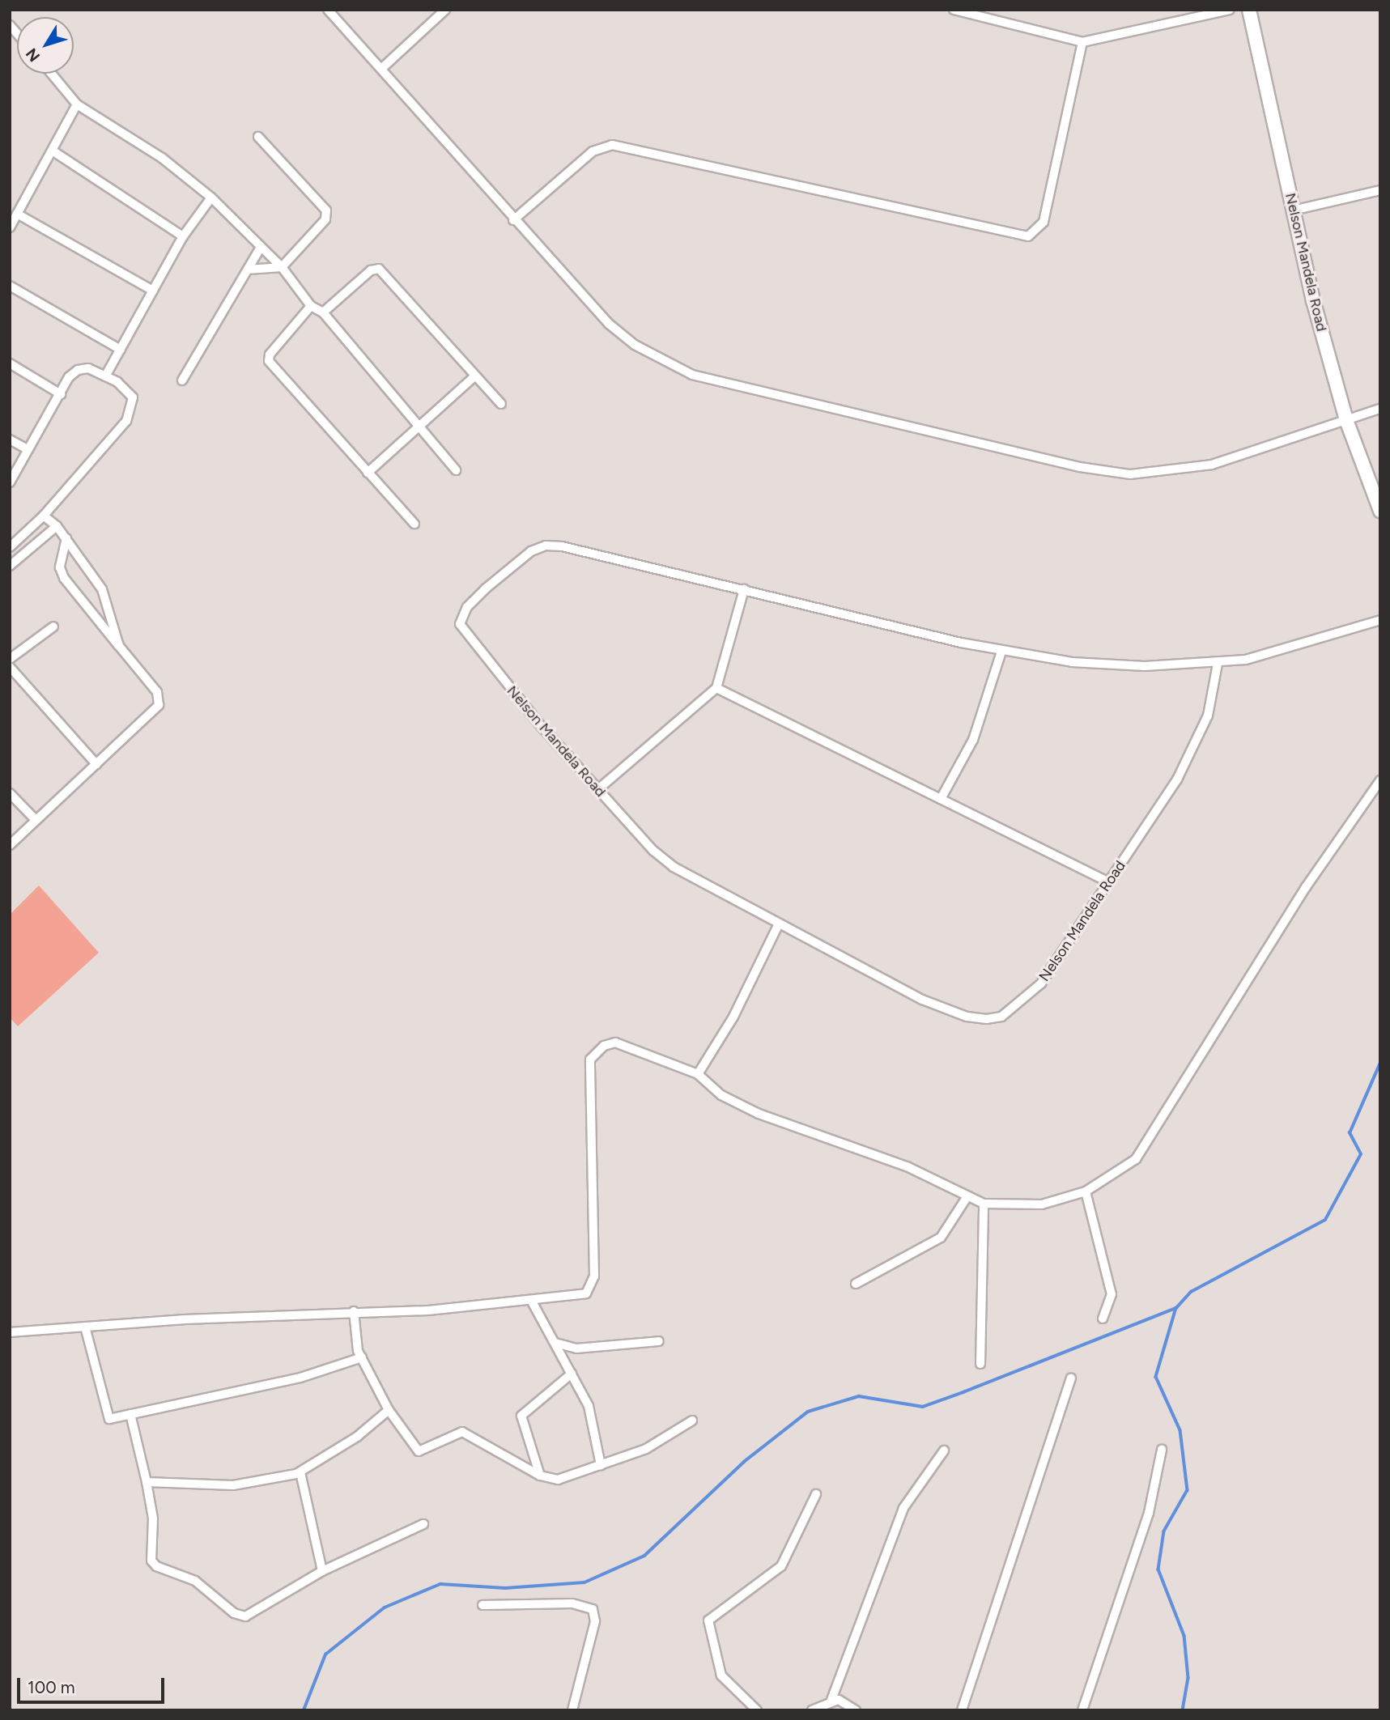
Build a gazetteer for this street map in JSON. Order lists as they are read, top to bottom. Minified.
{"streets":{"street":["Nelson Mandela Road"]},"scale_bar":"100 m","north":"bottom left"}
